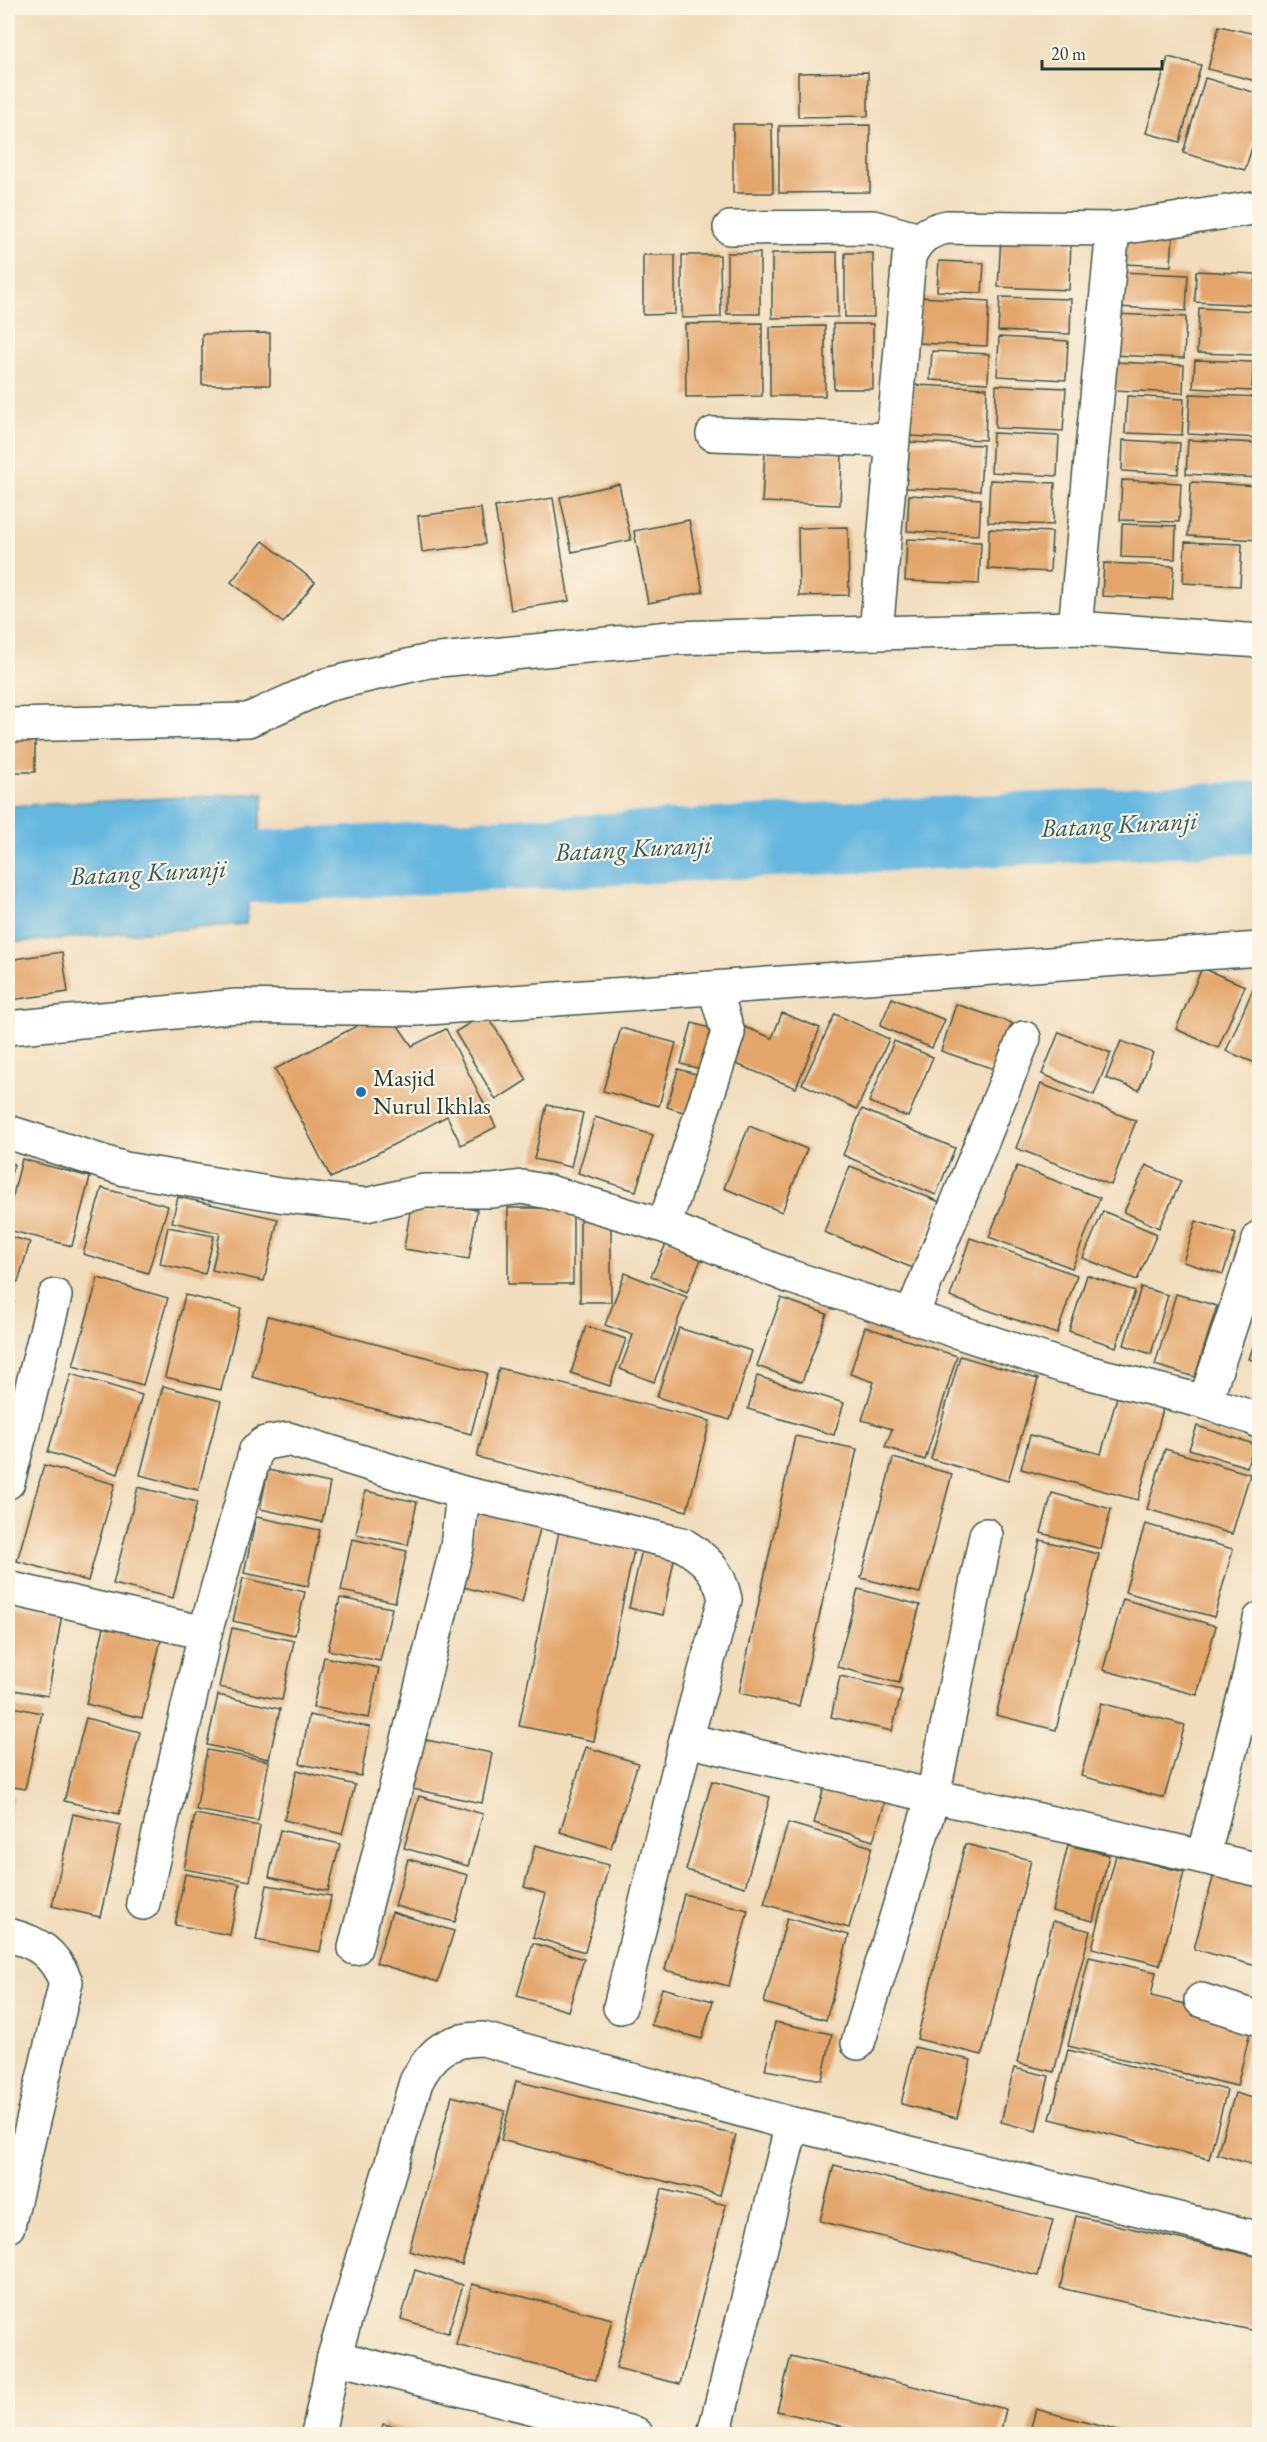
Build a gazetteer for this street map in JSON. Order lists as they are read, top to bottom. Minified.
{"water":["Batang Kuranji"],"places":["Masjid Nurul Ikhlas"],"scale_bar":"20 m"}
